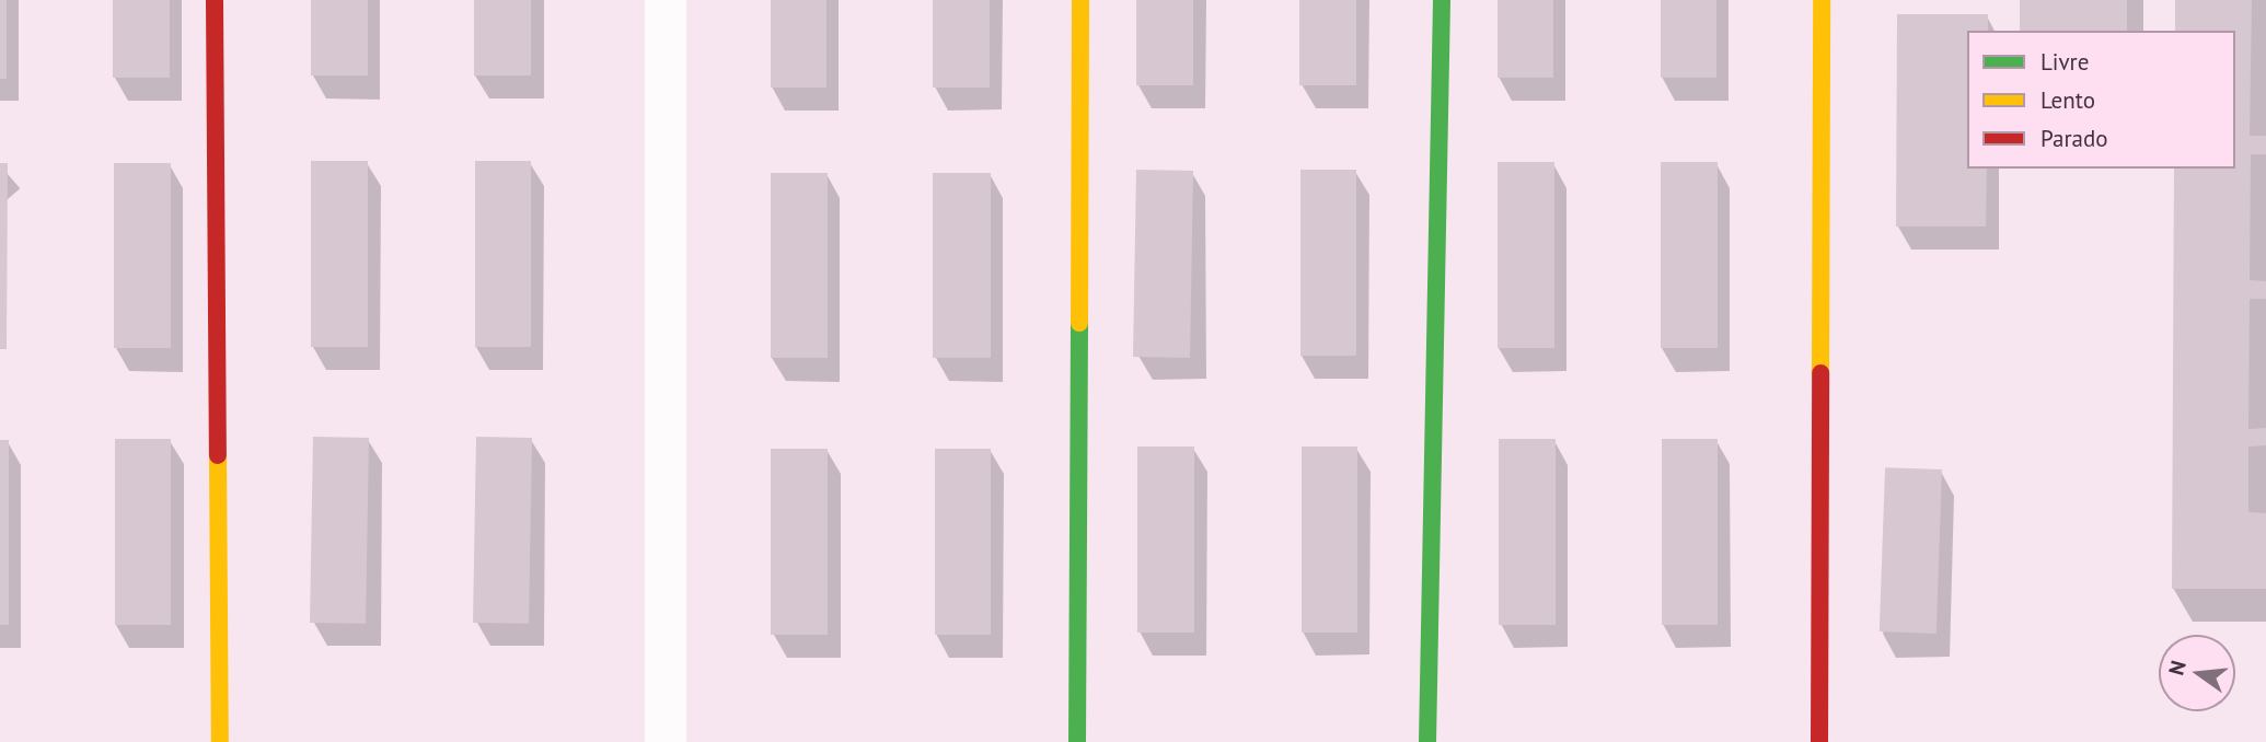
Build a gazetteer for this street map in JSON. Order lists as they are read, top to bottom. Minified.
{"legend":["Livre","Lento","Parado"],"north":"left"}
